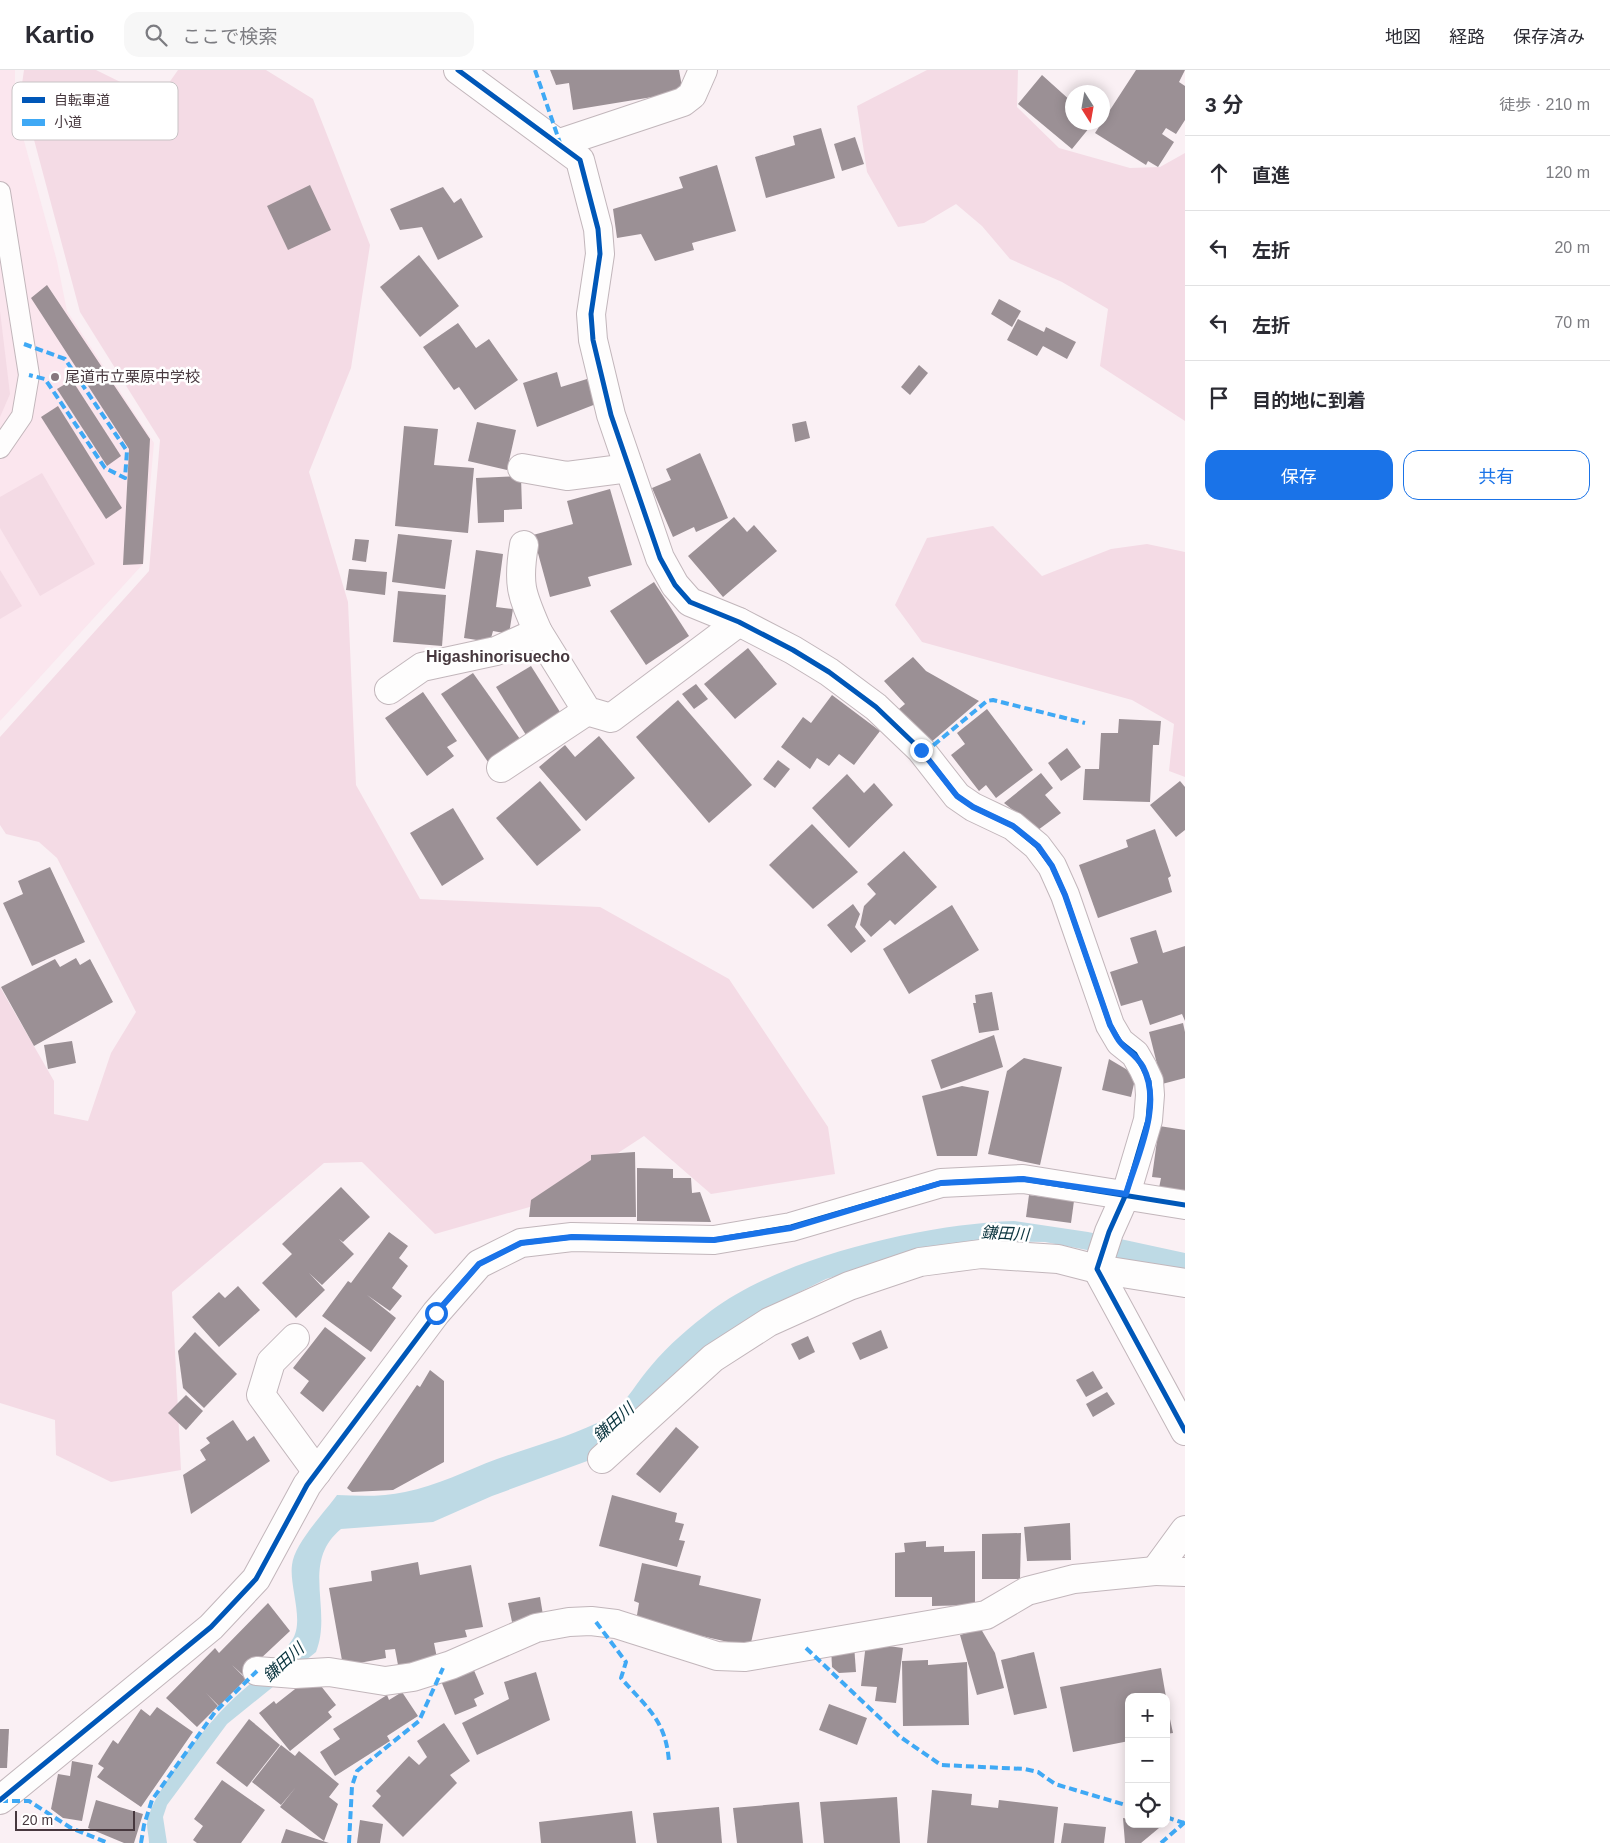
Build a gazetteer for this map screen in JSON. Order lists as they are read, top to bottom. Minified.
{"districts":["Higashinorisuecho"],"water":["鎌田川"],"places":["尾道市立栗原中学校"],"legend":["自転車道","小道"],"scale_bar":"20 m","north":"bottom","page":{"header":"Kartio","search":"ここで検索","nav":["地図","経路","保存済み"],"heading":["3 分","徒歩 · 210 m"],"list":[["直進","120 m"],["左折","20 m"],["左折","70 m"],"目的地に到着"],"buttons":["保存","共有"],"map_buttons":["+","−"],"scale":"20 m"}}
